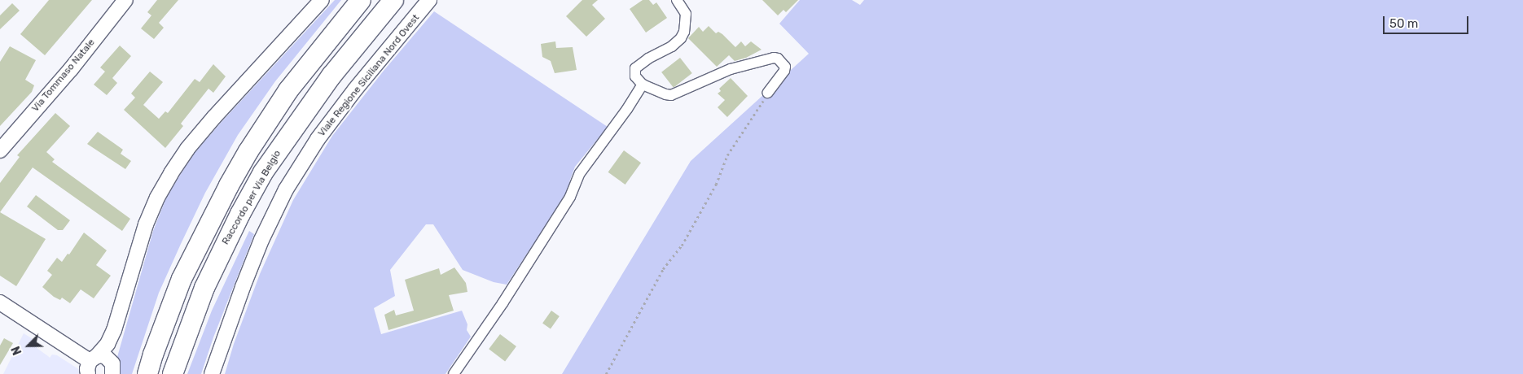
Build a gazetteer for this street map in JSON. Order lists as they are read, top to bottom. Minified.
{"streets":{"highway":["Raccordo per Via Belgio"],"street":["Via Tommaso Natale","Viale Regione Siciliana Nord Ovest"]},"scale_bar":"50 m","north":"bottom left"}
